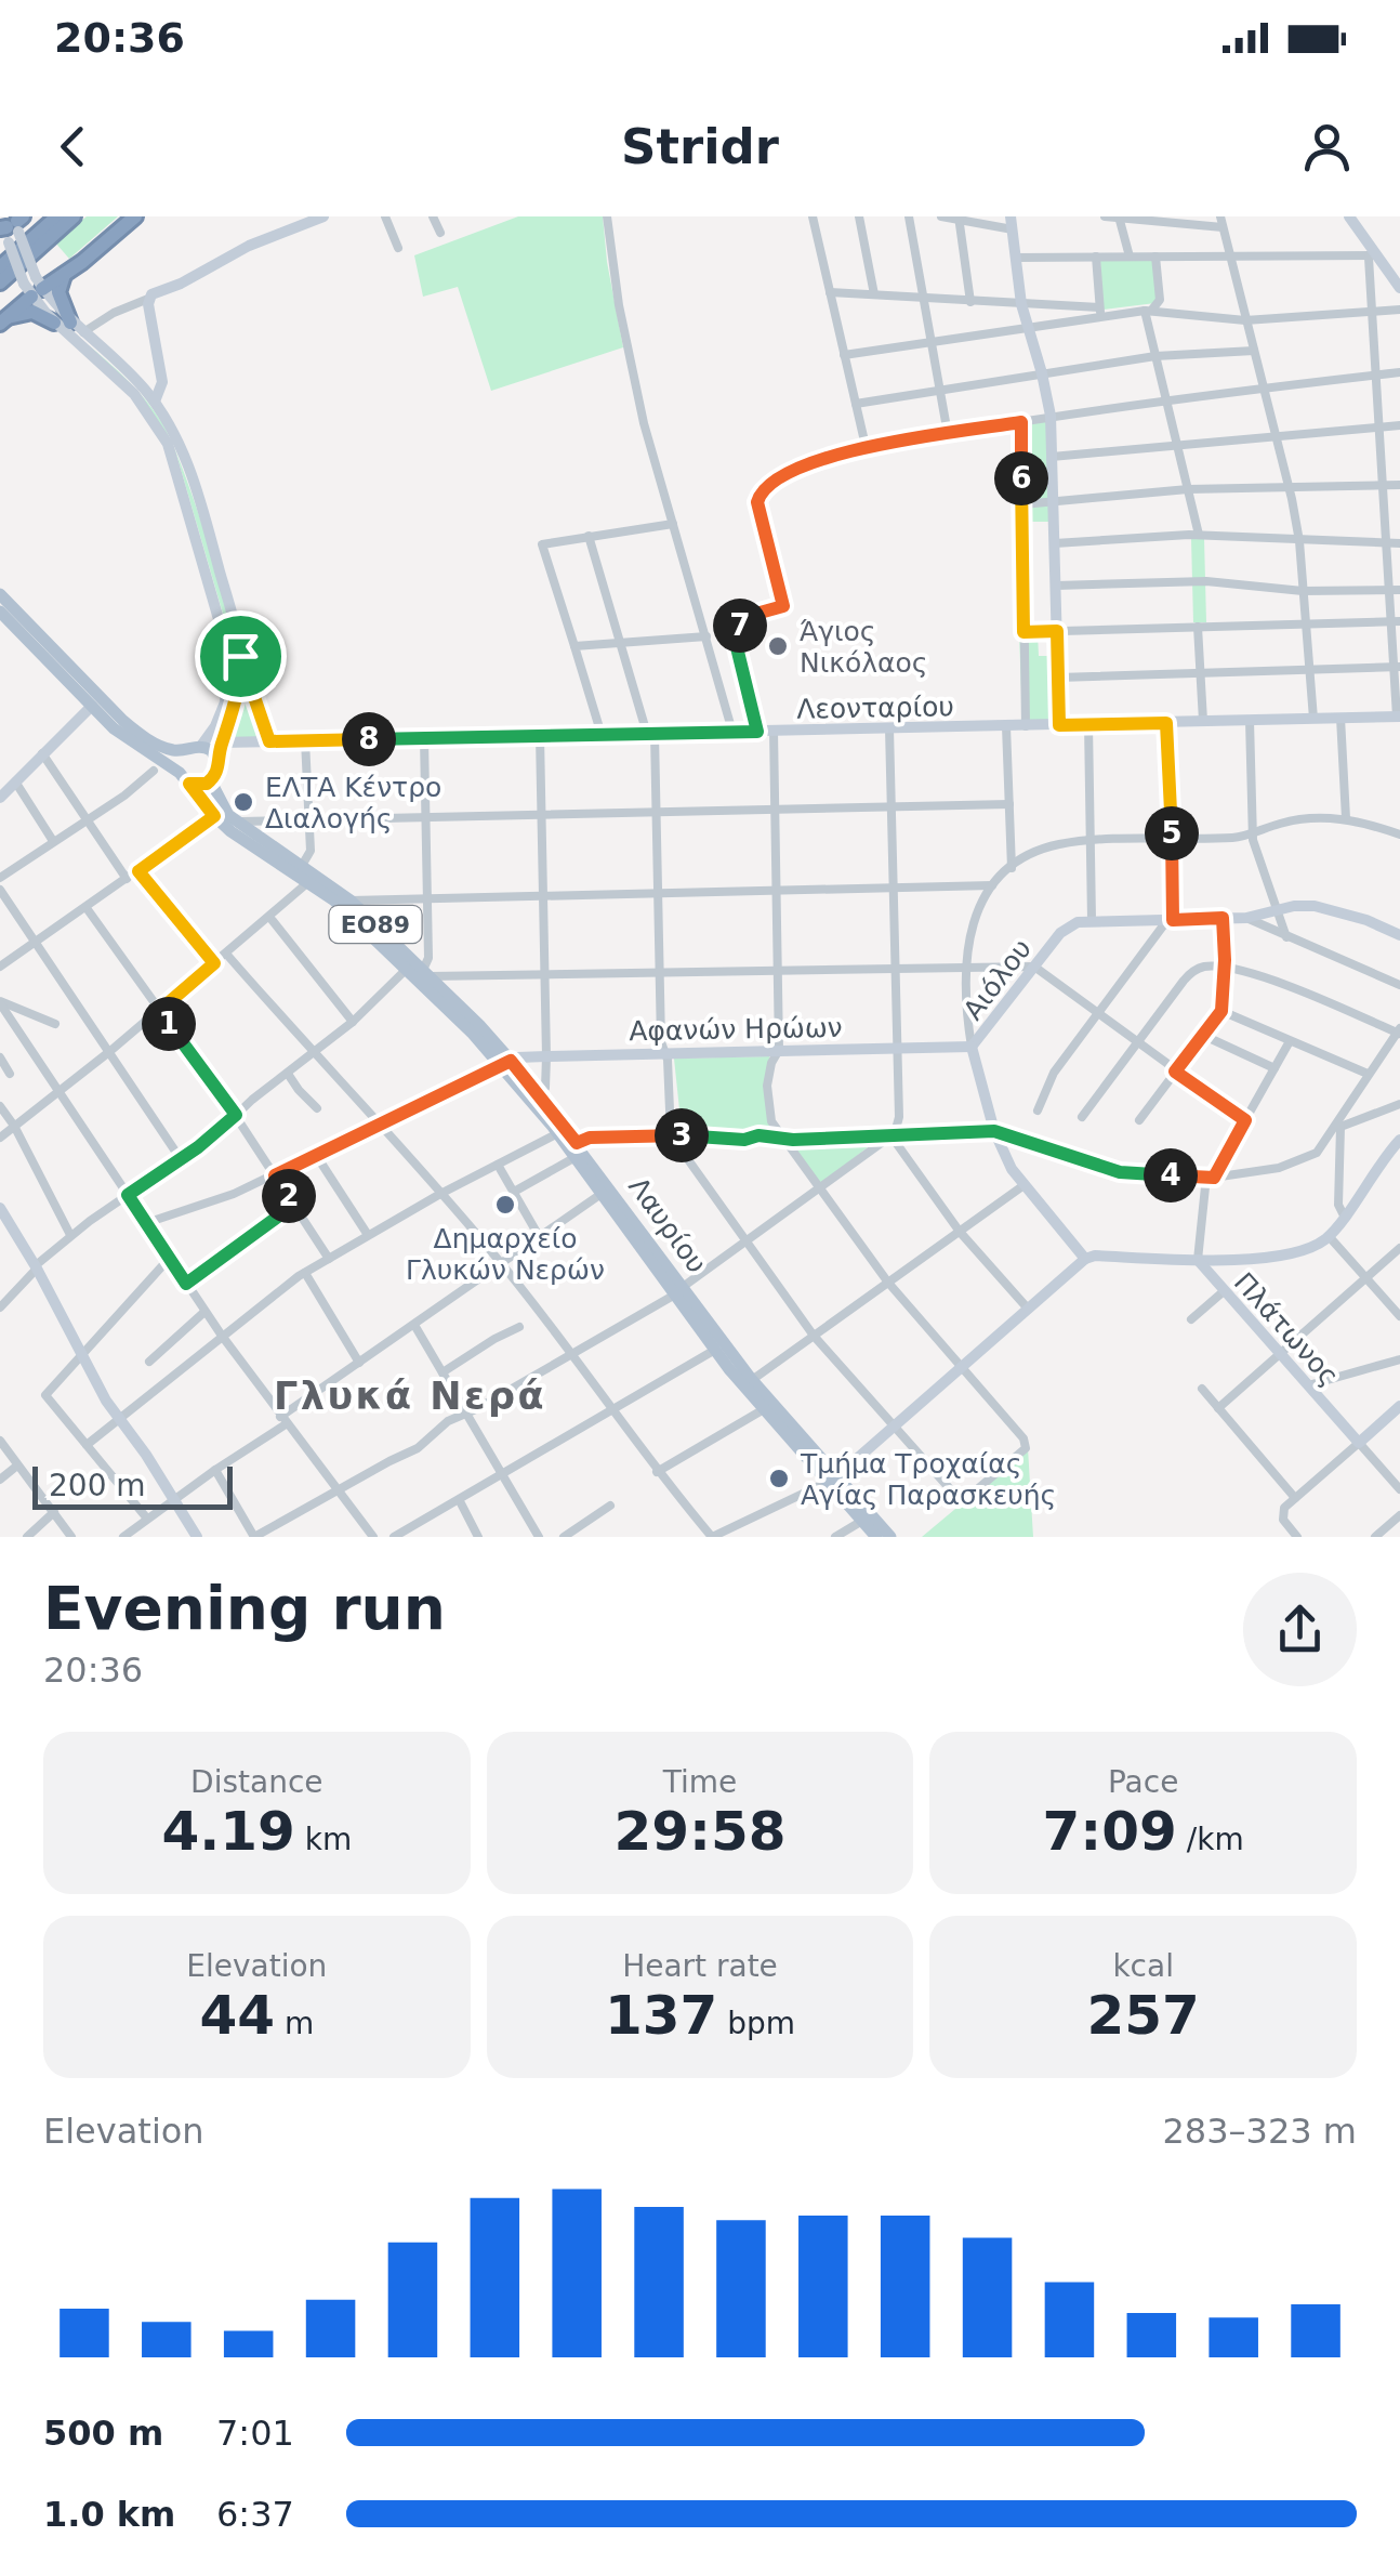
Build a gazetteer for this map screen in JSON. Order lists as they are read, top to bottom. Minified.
{"streets":{"main road":["ΕΟ89","Λαυρίου"],"street":["Λεονταρίου","Αιόλου","Αφανών Ηρώων","Πλάτωνος"]},"crossings":[["Αιόλου","Αφανών Ηρώων"],["Αφανών Ηρώων","Λαυρίου"]],"districts":["Γλυκά Νερά"],"places":["Άγιος Νικόλαος","ΕΛΤΑ Κέντρο Διαλογής","Δημαρχείο Γλυκών Νερών","Τμήμα Τροχαίας Αγίας Παρασκευής"],"scale_bar":"200 m","page":{"status":"20:36","header":"Stridr","pins":["6","7","8","5","1","3","4","2"],"scale":"200 m","heading":["Evening run","20:36"],"stats":[["Distance","4.19 km"],["Time","29:58"],["Pace","7:09 /km"],["Elevation","44 m"],["Heart rate","137 bpm"],["kcal","257"]],"chart":["Elevation","283–323 m"],"list":[{"name":"500 m","note":"7:01"},{"name":"1.0 km","note":"6:37"}]}}
